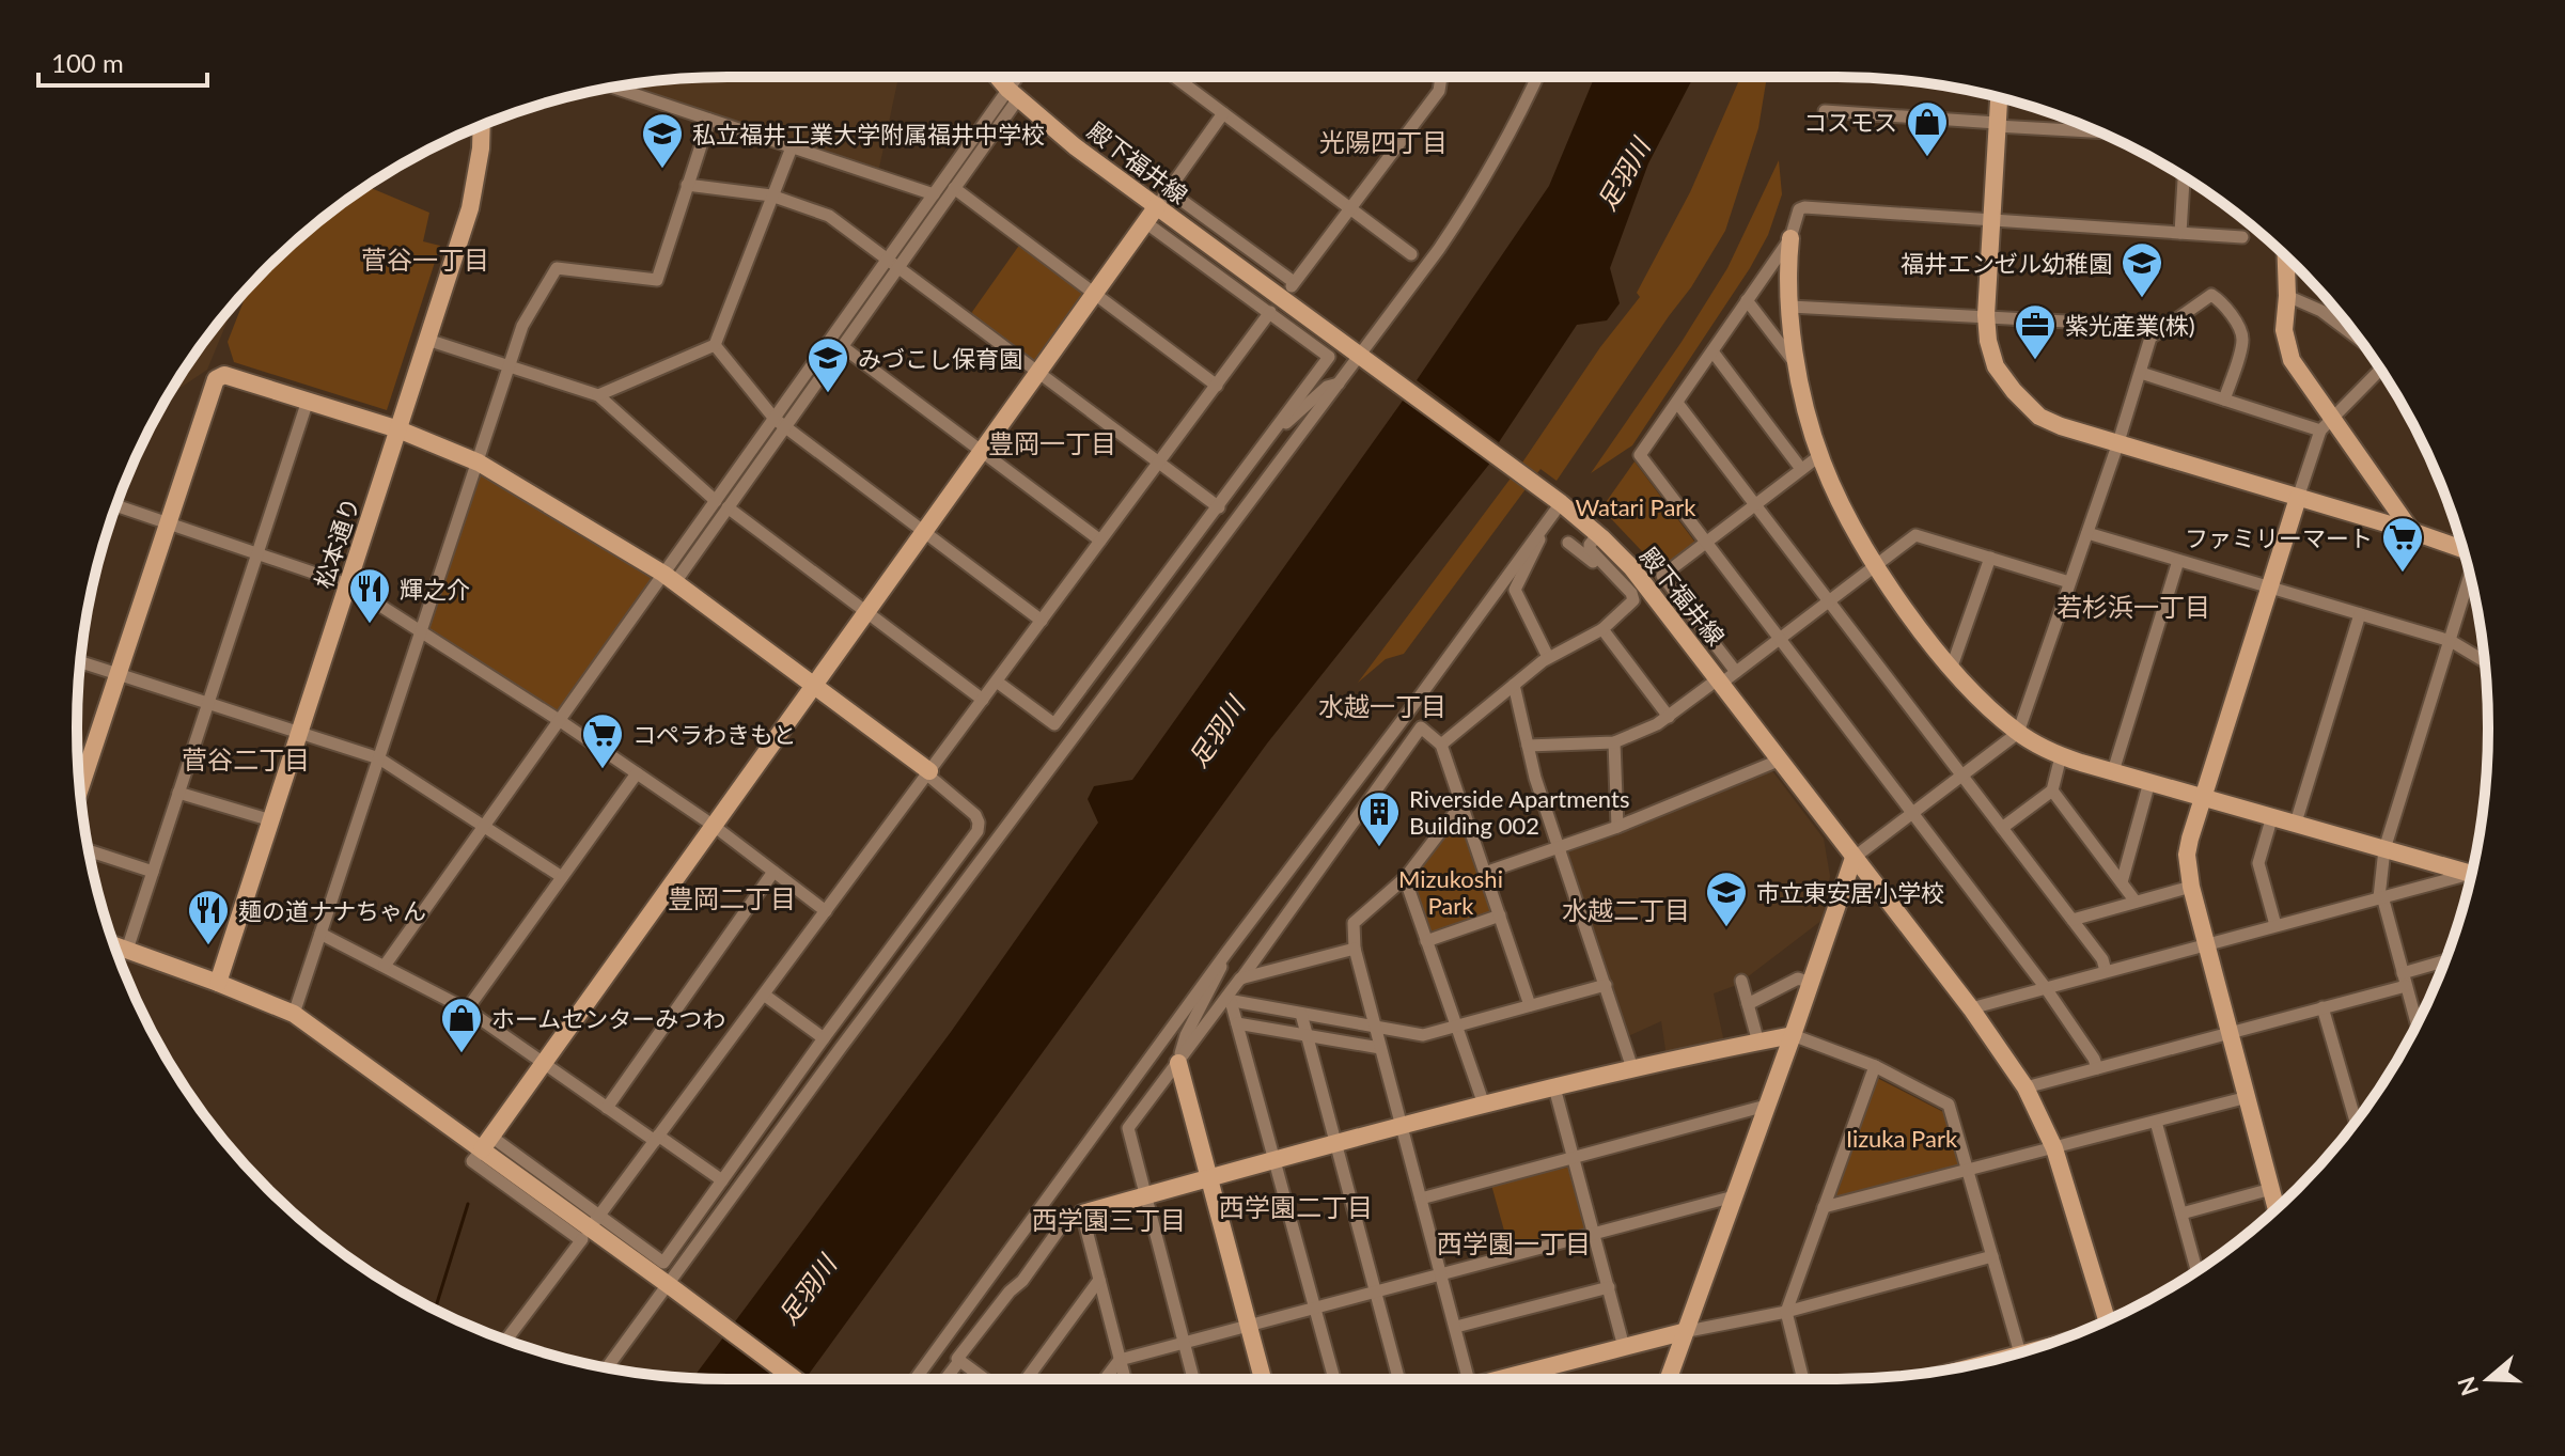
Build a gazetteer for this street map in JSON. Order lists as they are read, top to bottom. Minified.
{"streets":{"street":["殿下福井線","松本通り"]},"districts":["光陽四丁目","菅谷一丁目","豊岡一丁目","若杉浜一丁目","水越一丁目","菅谷二丁目","豊岡二丁目","水越二丁目","西学園二丁目","西学園三丁目","西学園一丁目"],"water":["足羽川"],"parks":["Watari Park","Mizukoshi Park","Iizuka Park"],"places":{"shop":["コスモス","ホームセンターみつわ"],"school or university":["私立福井工業大学附属福井中学校","福井エンゼル幼稚園","みづこし保育園","市立東安居小学校"],"office":["紫光産業(株)"],"supermarket":["ファミリーマート","コペラわきもと"],"restaurant":["輝之介","麺の道ナナちゃん"],"building":["Riverside Apartments Building 002"]},"scale_bar":"100 m","north":"left"}
